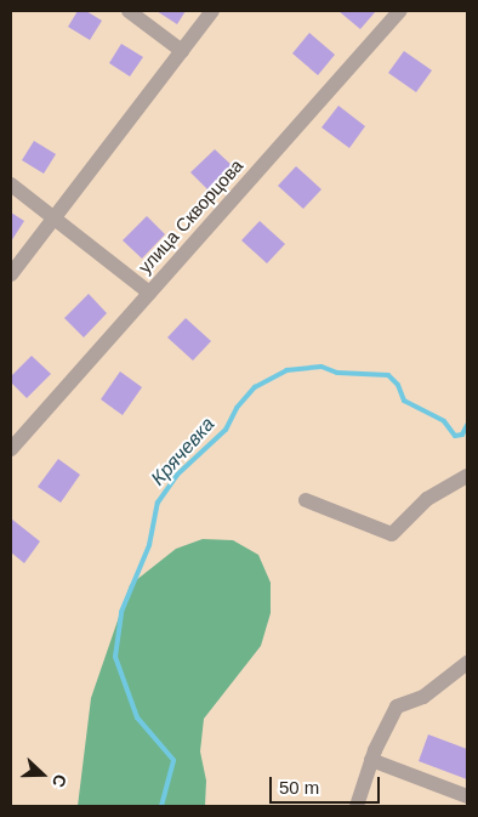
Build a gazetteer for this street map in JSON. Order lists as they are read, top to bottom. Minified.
{"streets":{"street":["улица Скворцова"]},"water":["Крячевка"],"scale_bar":"50 m","north":"right"}
